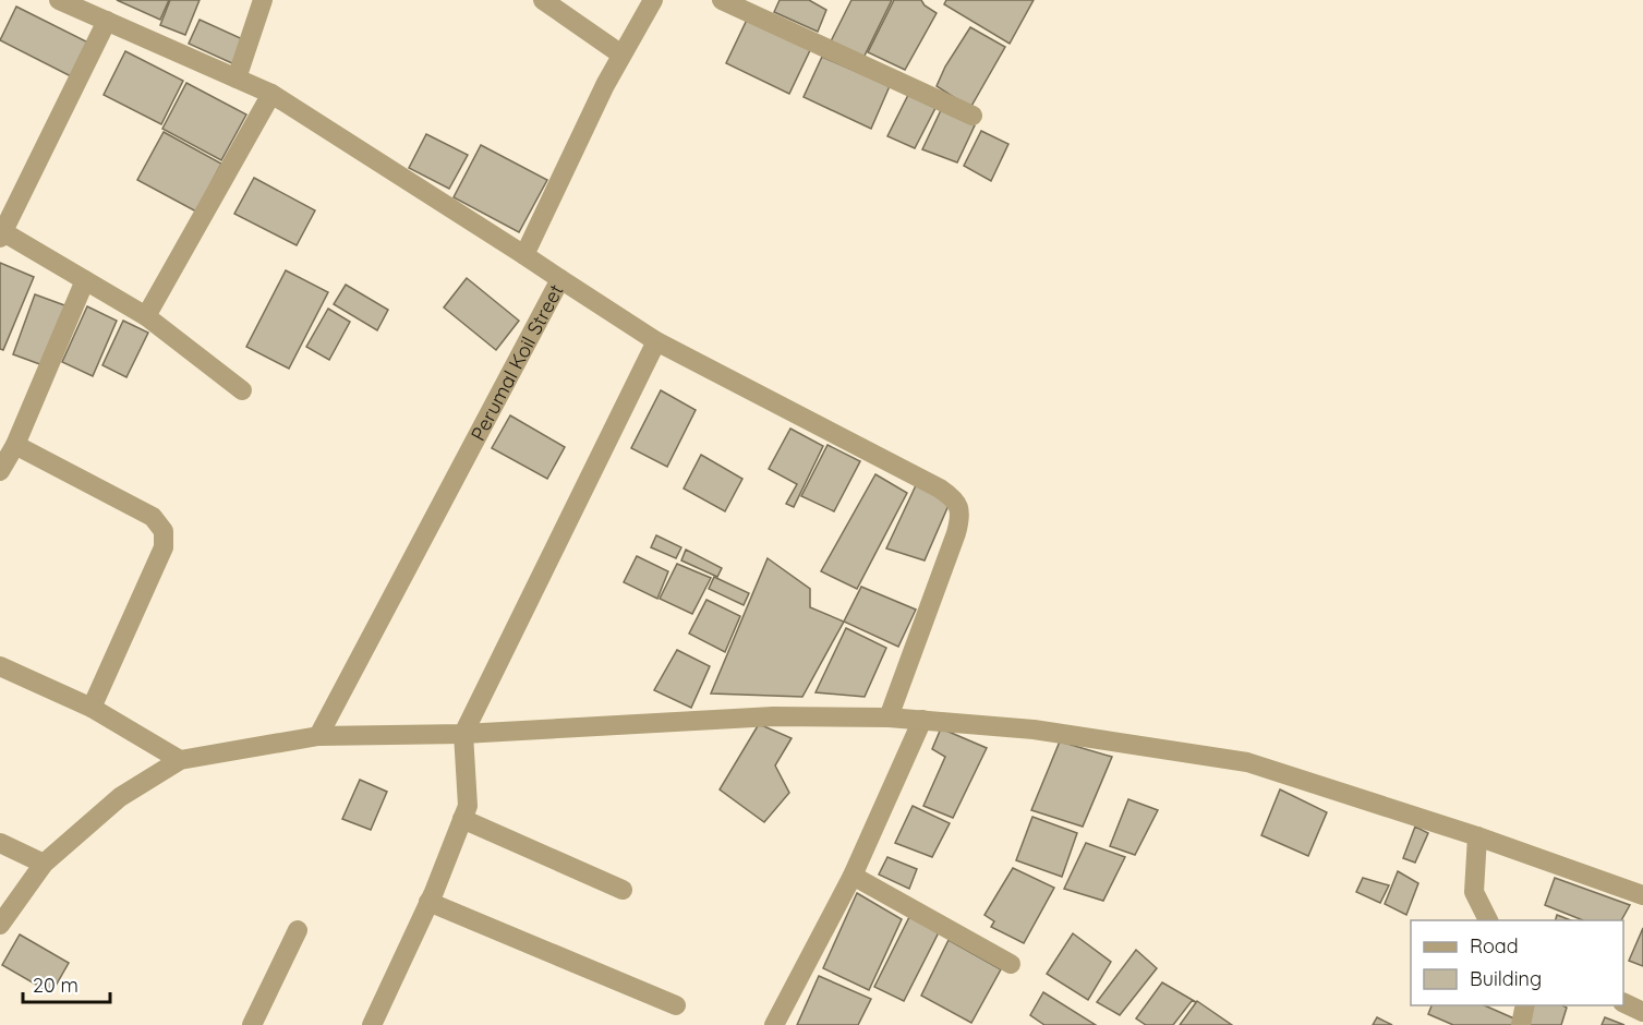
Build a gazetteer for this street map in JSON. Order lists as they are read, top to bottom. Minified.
{"streets":{"street":["Perumal Koil Street"]},"legend":["Road","Building"],"scale_bar":"20 m"}
